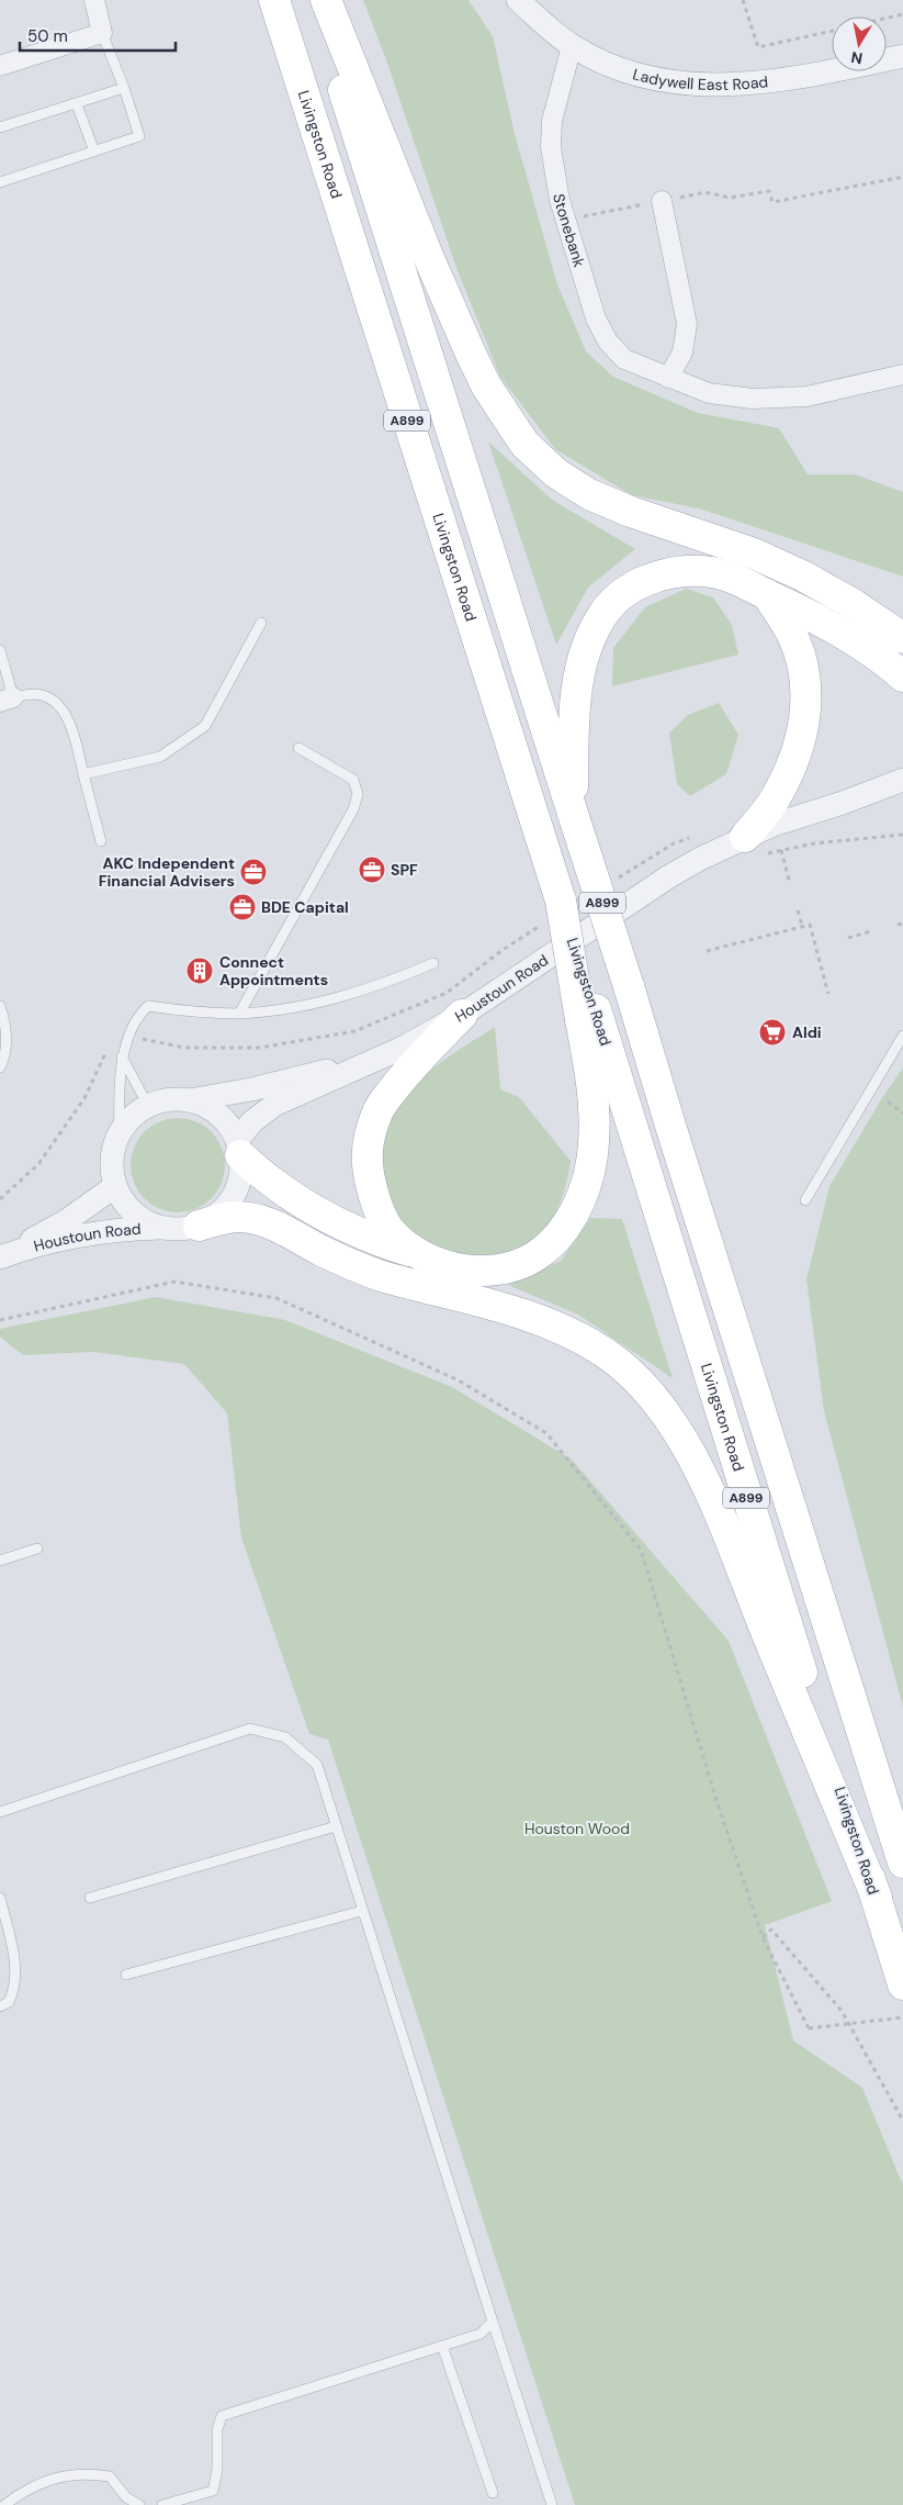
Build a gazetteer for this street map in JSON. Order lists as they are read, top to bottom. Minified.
{"streets":{"main road":["Livingston Road","A899"],"street":["Ladywell East Road","Stonebank","Houstoun Road"]},"crossings":[["Ladywell East Road","Stonebank"]],"parks":["Houston Wood"],"places":{"office":["SPF","AKC Independent Financial Advisers","BDE Capital"],"building":["Connect Appointments"],"supermarket":["Aldi"]},"scale_bar":"50 m","north":"bottom"}
